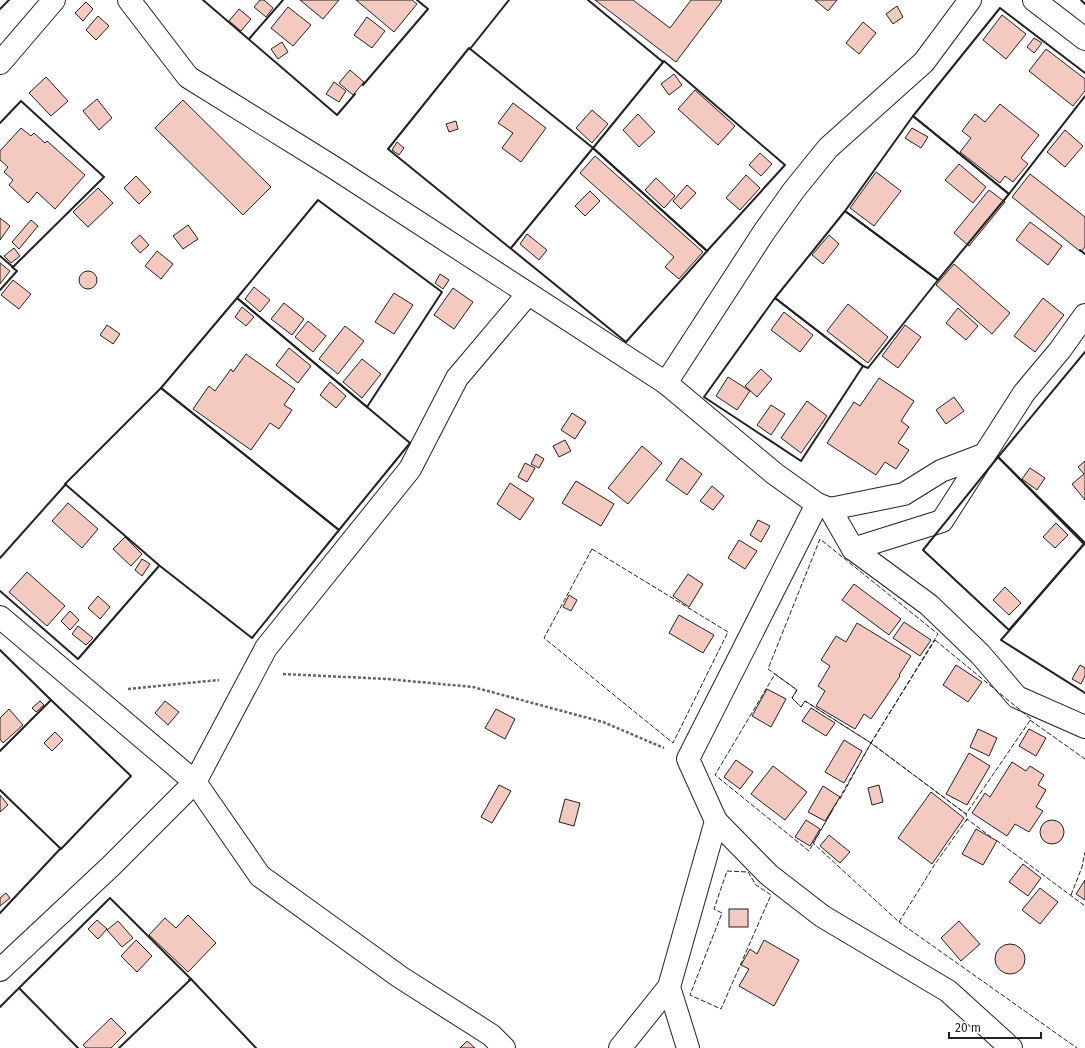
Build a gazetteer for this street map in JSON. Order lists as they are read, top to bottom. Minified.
{"scale_bar":"20 m"}
